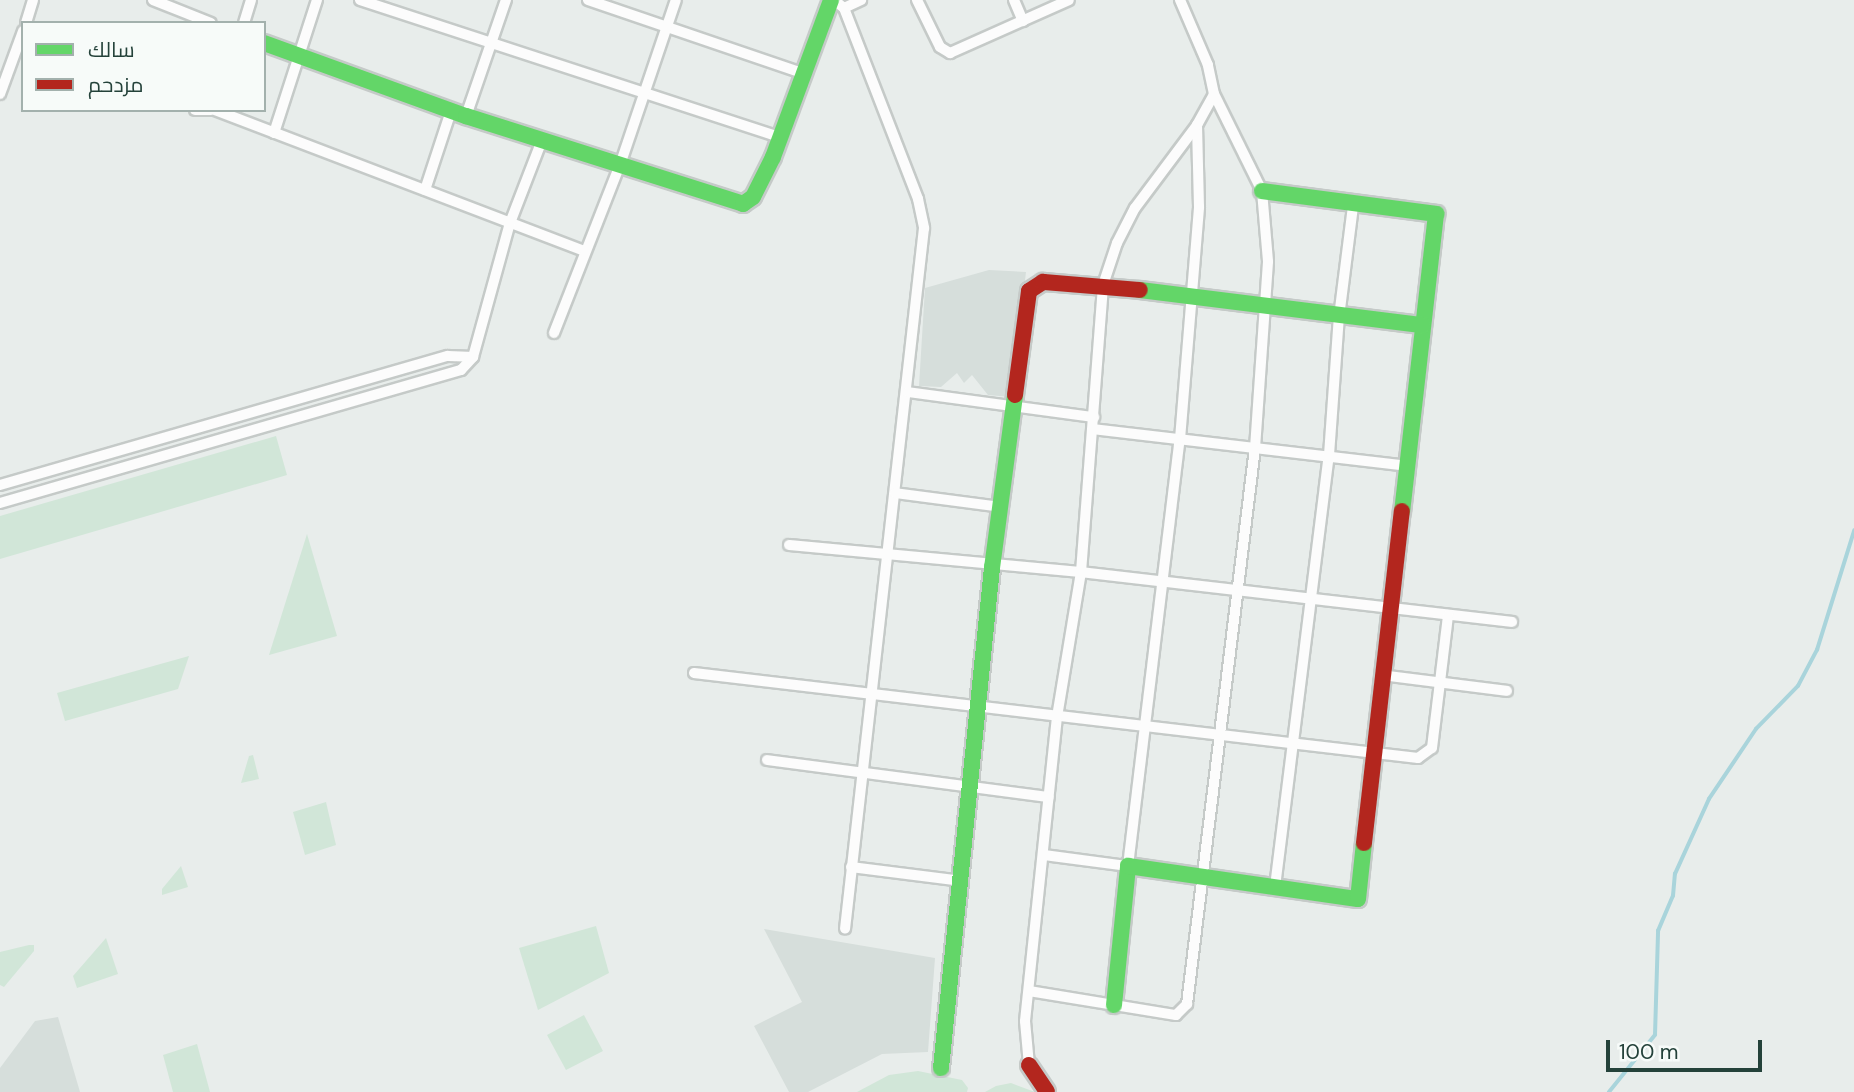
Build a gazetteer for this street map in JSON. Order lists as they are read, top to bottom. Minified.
{"legend":["سالك","مزدحم"],"scale_bar":"100 m"}
